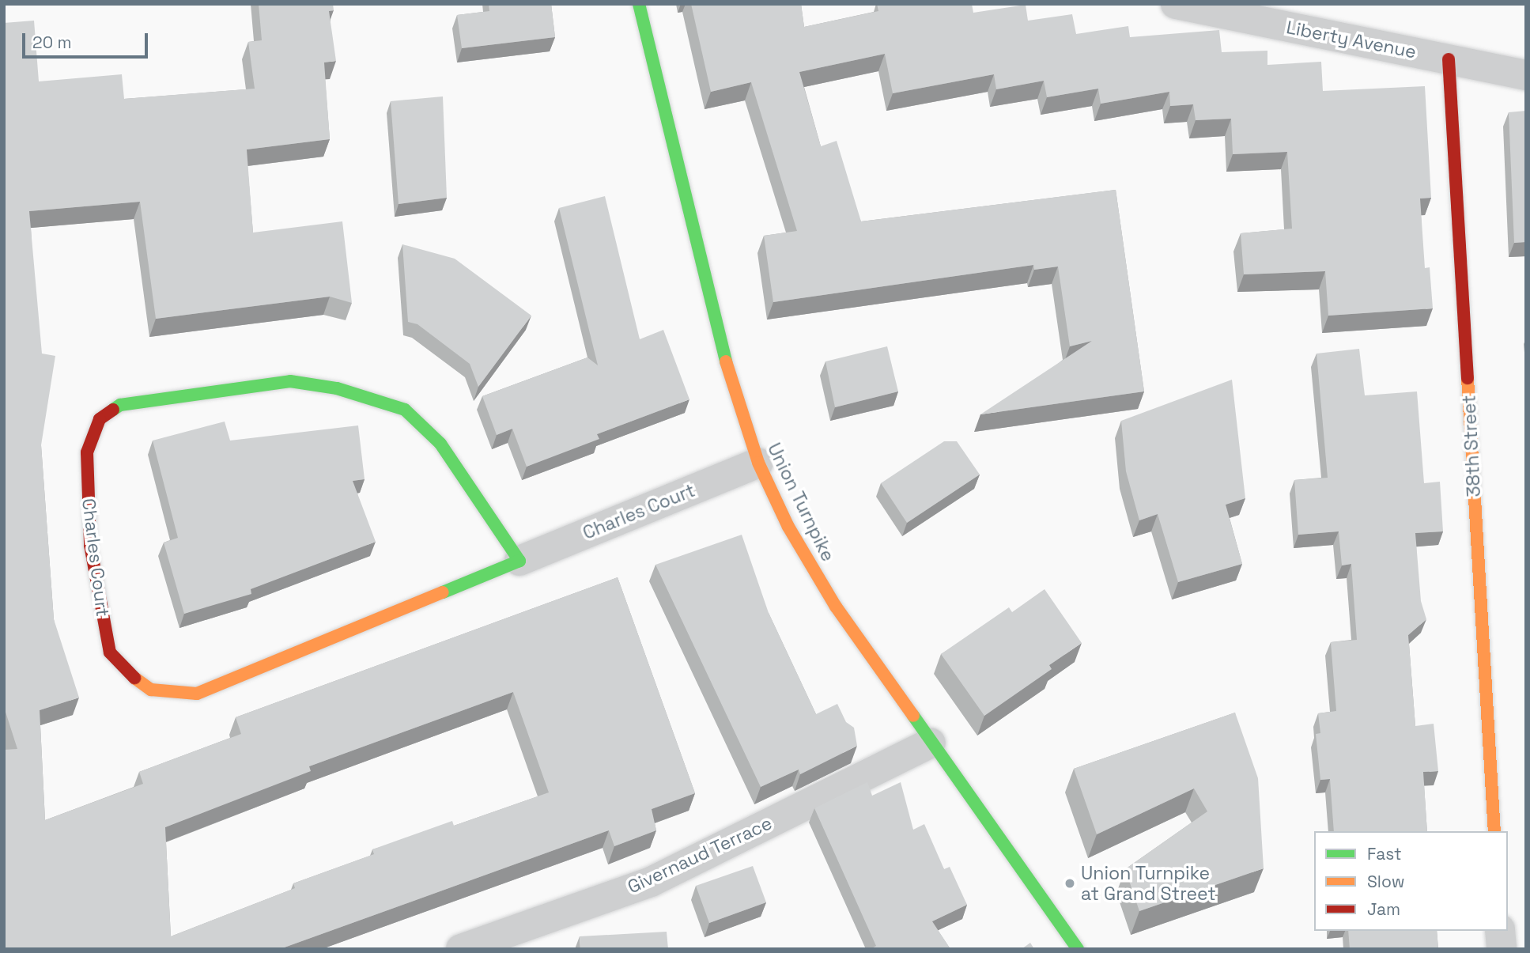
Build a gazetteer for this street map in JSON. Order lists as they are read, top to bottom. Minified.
{"streets":{"street":["Liberty Avenue","38th Street","Union Turnpike","Charles Court","Givernaud Terrace"]},"crossings":[["Liberty Avenue","38th Street"],["Union Turnpike","Charles Court"],["Union Turnpike","Givernaud Terrace"]],"places":["Union Turnpike at Grand Street"],"legend":["Fast","Slow","Jam"],"scale_bar":"20 m"}
